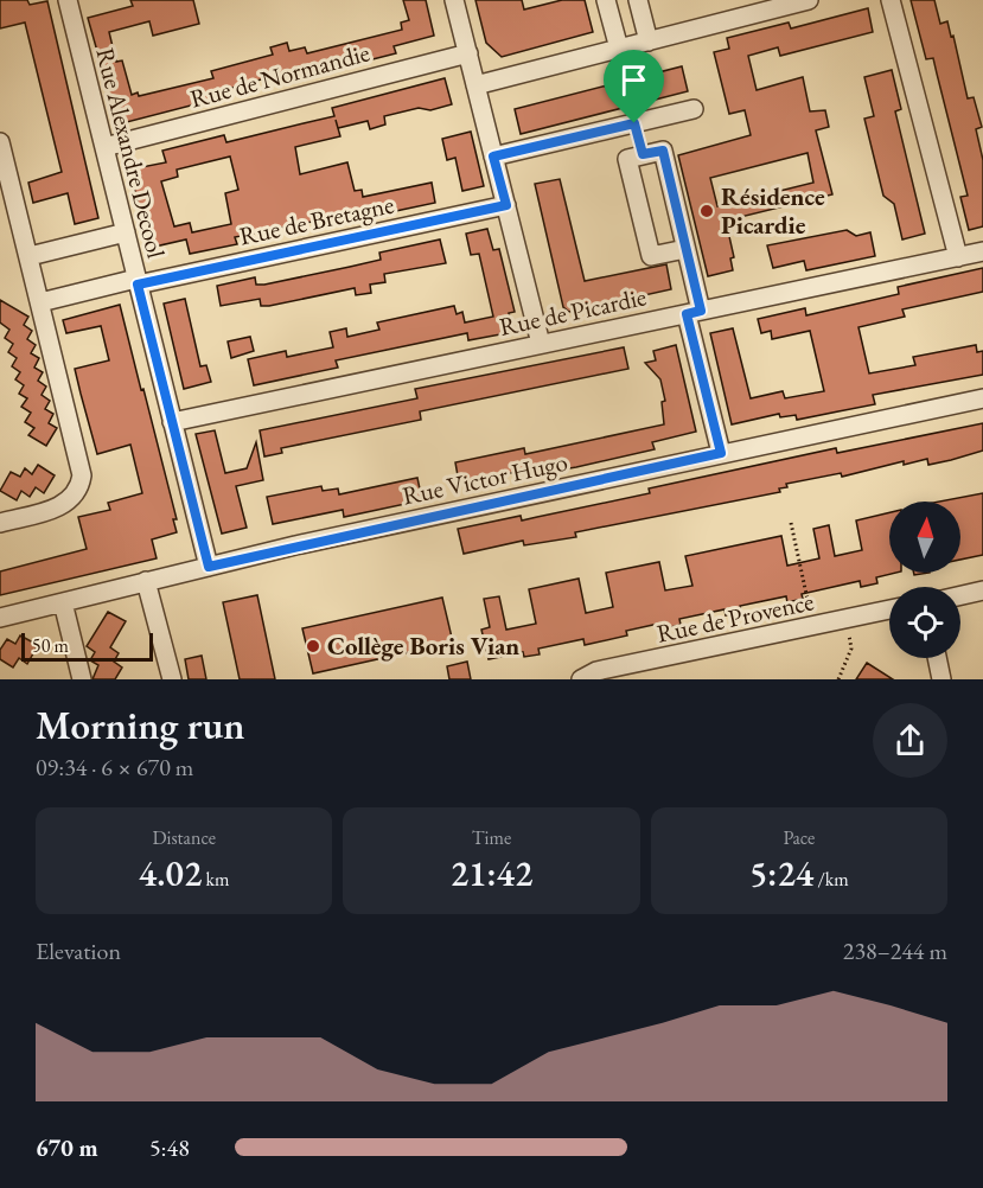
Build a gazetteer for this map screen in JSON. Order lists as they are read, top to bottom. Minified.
{"streets":{"street":["Rue de Normandie","Rue Alexandre Decool","Rue de Bretagne","Rue de Picardie","Rue Victor Hugo","Rue de Provence"]},"crossings":[["Rue de Normandie","Rue Alexandre Decool"],["Rue Alexandre Decool","Rue de Bretagne"],["Rue Alexandre Decool","Rue de Picardie"],["Rue Alexandre Decool","Rue Victor Hugo"]],"places":["Résidence Picardie","Collège Boris Vian"],"scale_bar":"50 m","north":"top","page":{"scale":"50 m","heading":["Morning run","09:34 · 6 × 670 m"],"stats":[["Distance","4.02 km"],["Time","21:42"],["Pace","5:24 /km"]],"chart":["Elevation","238–244 m"],"list":[{"name":"670 m","note":"5:48"}]}}
